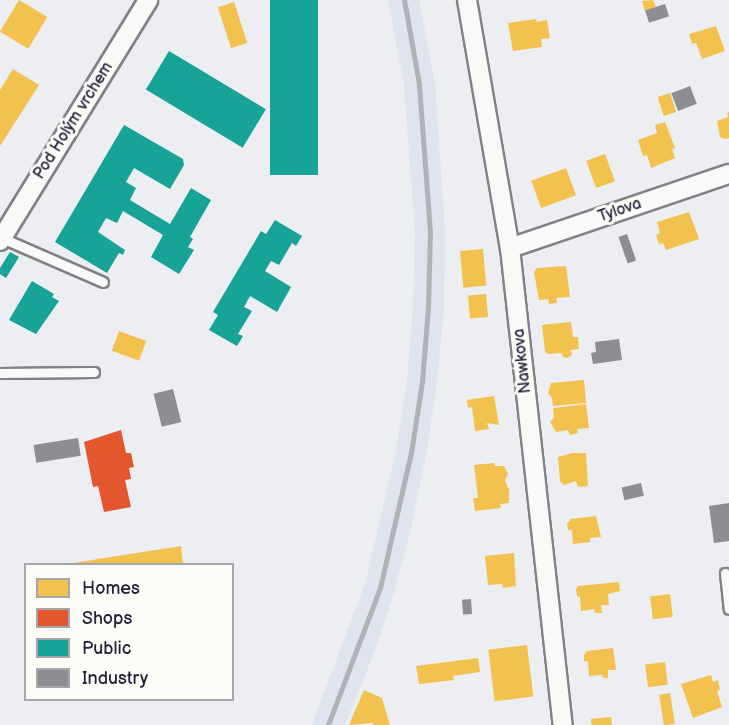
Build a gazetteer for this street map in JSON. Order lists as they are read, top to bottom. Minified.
{"streets":{"street":["Pod Holým vrchem","Tylova","Nawkova"]},"crossings":[["Tylova","Nawkova"]],"legend":["Homes","Shops","Public","Industry"]}
